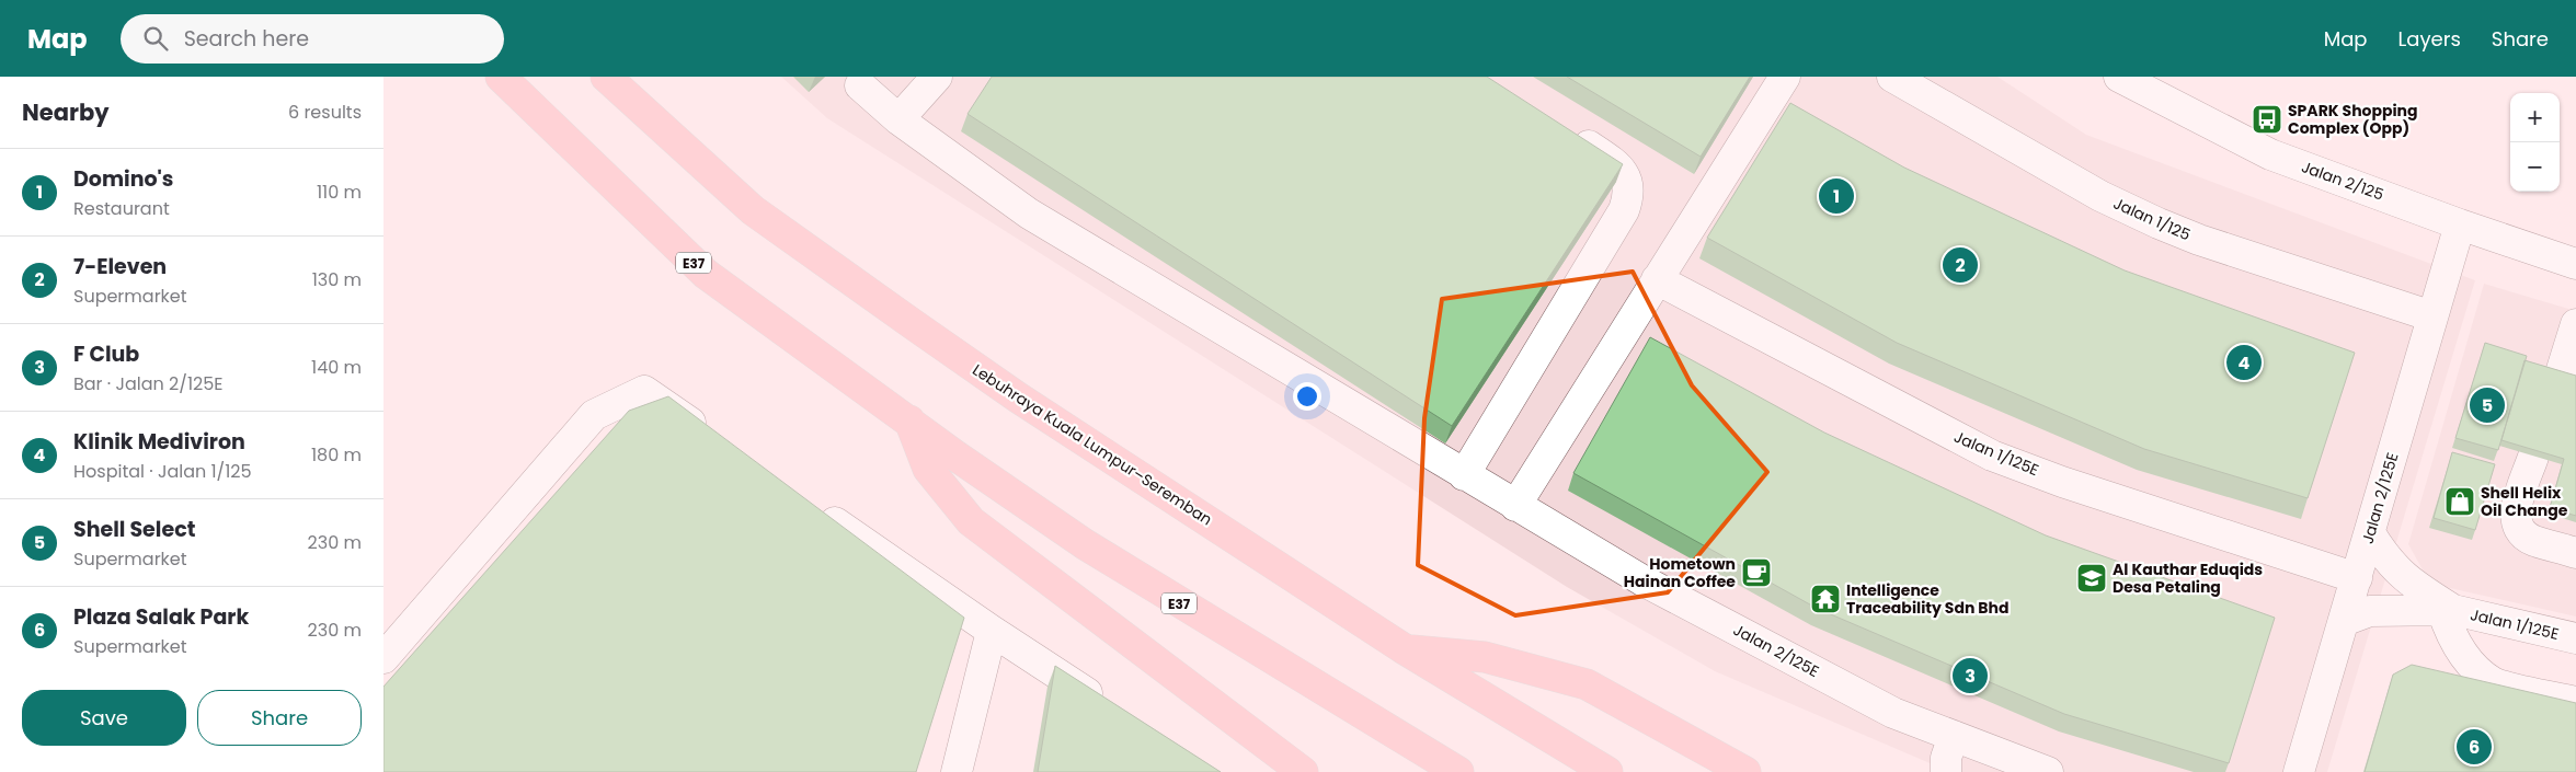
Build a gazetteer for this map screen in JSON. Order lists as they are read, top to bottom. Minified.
{"streets":{"highway":["E37","Lebuhraya Kuala Lumpur–Seremban"],"street":["Jalan 2/125","Jalan 1/125","Jalan 1/125E","Jalan 2/125E"]},"crossings":[["Jalan 2/125","Jalan 2/125E"],["Jalan 1/125","Jalan 2/125E"],["Jalan 1/125E","Jalan 2/125E"]],"places":{"bus stop":["SPARK Shopping Complex (Opp)"],"shop":["Shell Helix Oil Change"],"cafe":["Hometown Hainan Coffee"],"school or university":["Al Kauthar Eduqids Desa Petaling"],"temple":["Intelligence Traceability Sdn Bhd"]},"page":{"header":"Map","search":"Search here","nav":["Map","Layers","Share"],"heading":["Nearby","6 results"],"map_buttons":["+","−"],"list":[{"mark":"1","name":"Domino's","note":"Restaurant","value":"110 m"},{"mark":"2","name":"7-Eleven","note":"Supermarket","value":"130 m"},{"mark":"3","name":"F Club","note":"Bar · Jalan 2/125E","value":"140 m"},{"mark":"4","name":"Klinik Mediviron","note":"Hospital · Jalan 1/125","value":"180 m"},{"mark":"5","name":"Shell Select","note":"Supermarket","value":"230 m"},{"mark":"6","name":"Plaza Salak Park","note":"Supermarket","value":"230 m"}],"pins":["1","2","4","5","3","6"],"buttons":["Save","Share"]}}
